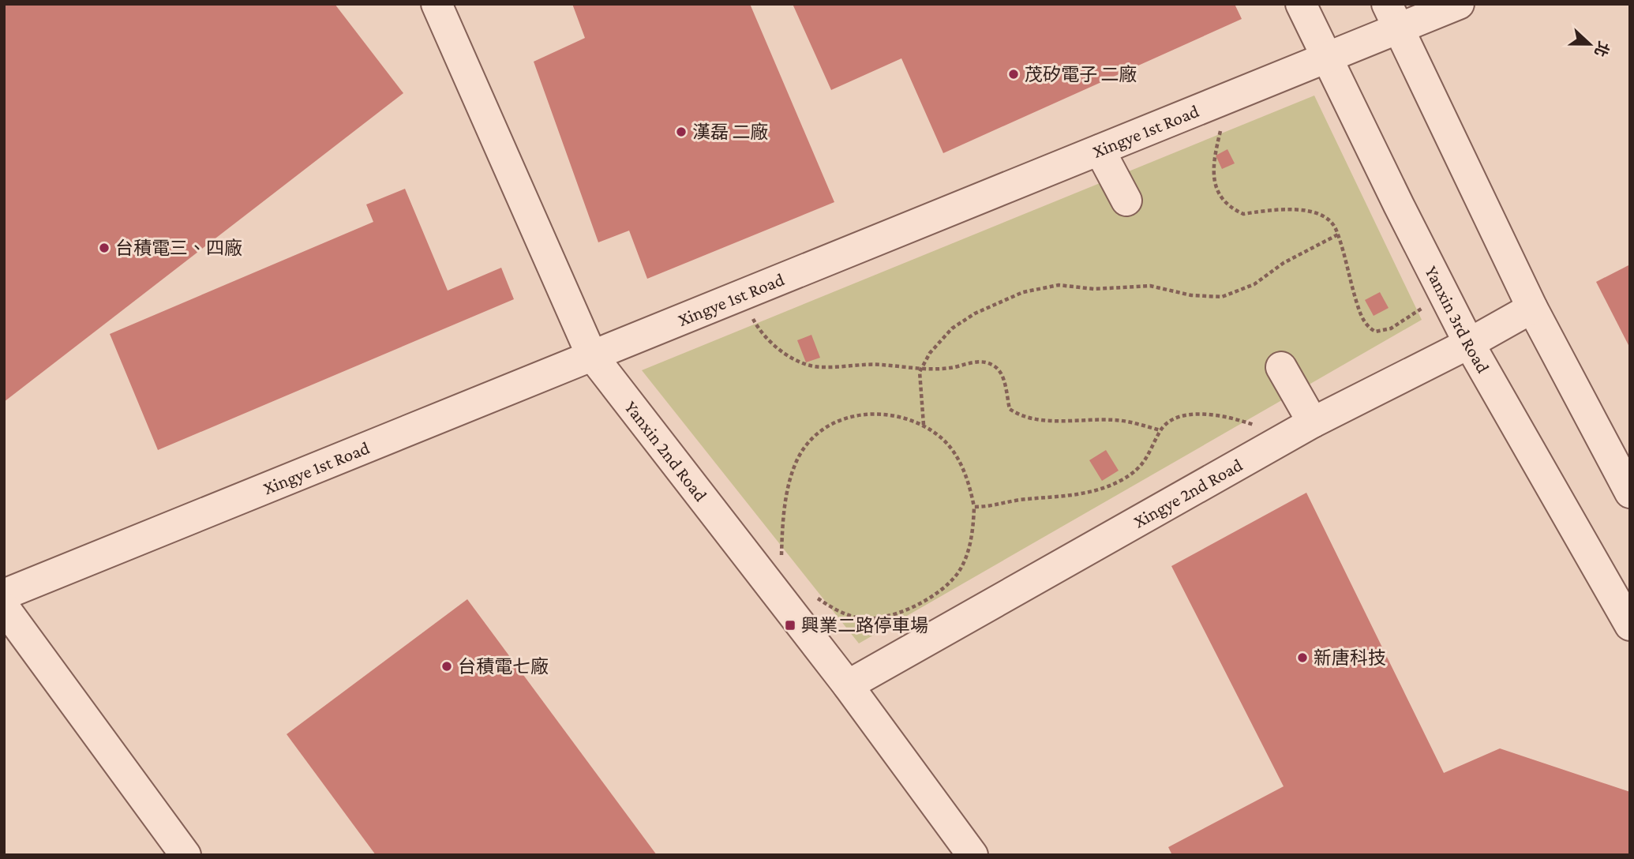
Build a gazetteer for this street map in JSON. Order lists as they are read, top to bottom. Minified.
{"streets":{"street":["Xingye 1st Road","Yanxin 3rd Road","Yanxin 2nd Road","Xingye 2nd Road"]},"crossings":[["Xingye 1st Road","Yanxin 3rd Road"],["Xingye 1st Road","Yanxin 2nd Road"],["Yanxin 3rd Road","Xingye 2nd Road"],["Yanxin 2nd Road","Xingye 2nd Road"]],"places":{"other":["茂矽電子 二廠","漢磊 二廠","台積電三、四廠","新唐科技","台積電七廠"],"transit":["興業二路停車場"]},"north":"right"}
